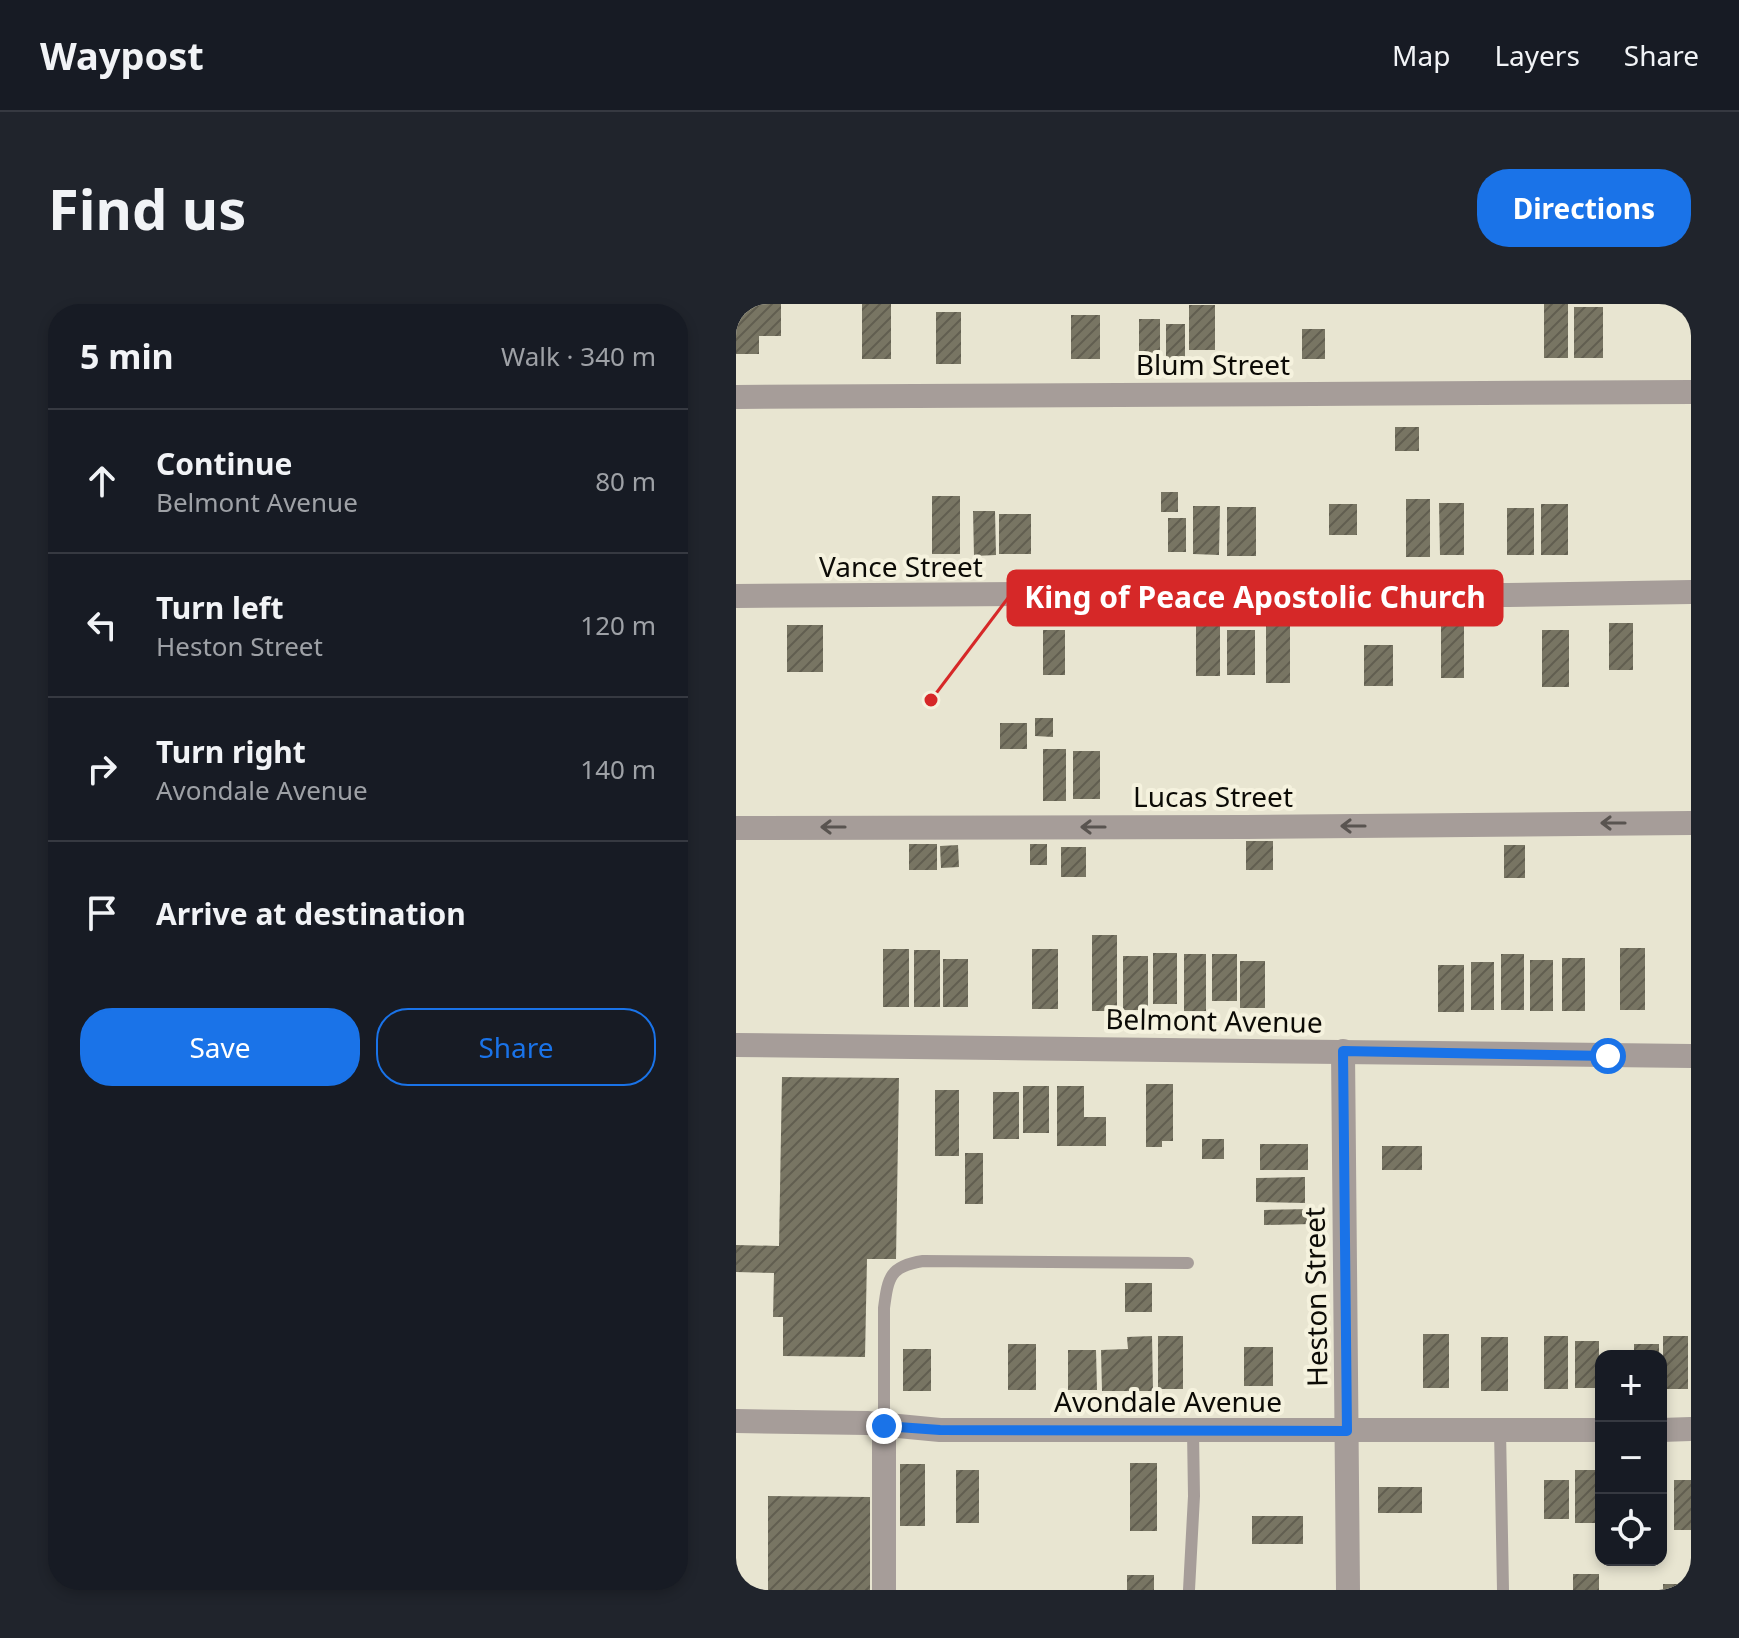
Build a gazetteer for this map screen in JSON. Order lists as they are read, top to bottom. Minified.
{"streets":{"street":["Blum Street","Vance Street","Lucas Street","Belmont Avenue","Heston Street","Avondale Avenue"]},"crossings":[["Belmont Avenue","Heston Street"],["Heston Street","Avondale Avenue"]],"one_way":["Lucas Street"],"places":["King of Peace Apostolic Church"],"page":{"header":"Waypost","nav":["Map","Layers","Share"],"buttons":["Directions",["Save","Share"]],"title":"Find us","heading":["5 min","Walk · 340 m"],"list":[["Continue","Belmont Avenue","80 m"],["Turn left","Heston Street","120 m"],["Turn right","Avondale Avenue","140 m"],"Arrive at destination"],"map_buttons":["+","−"]}}
